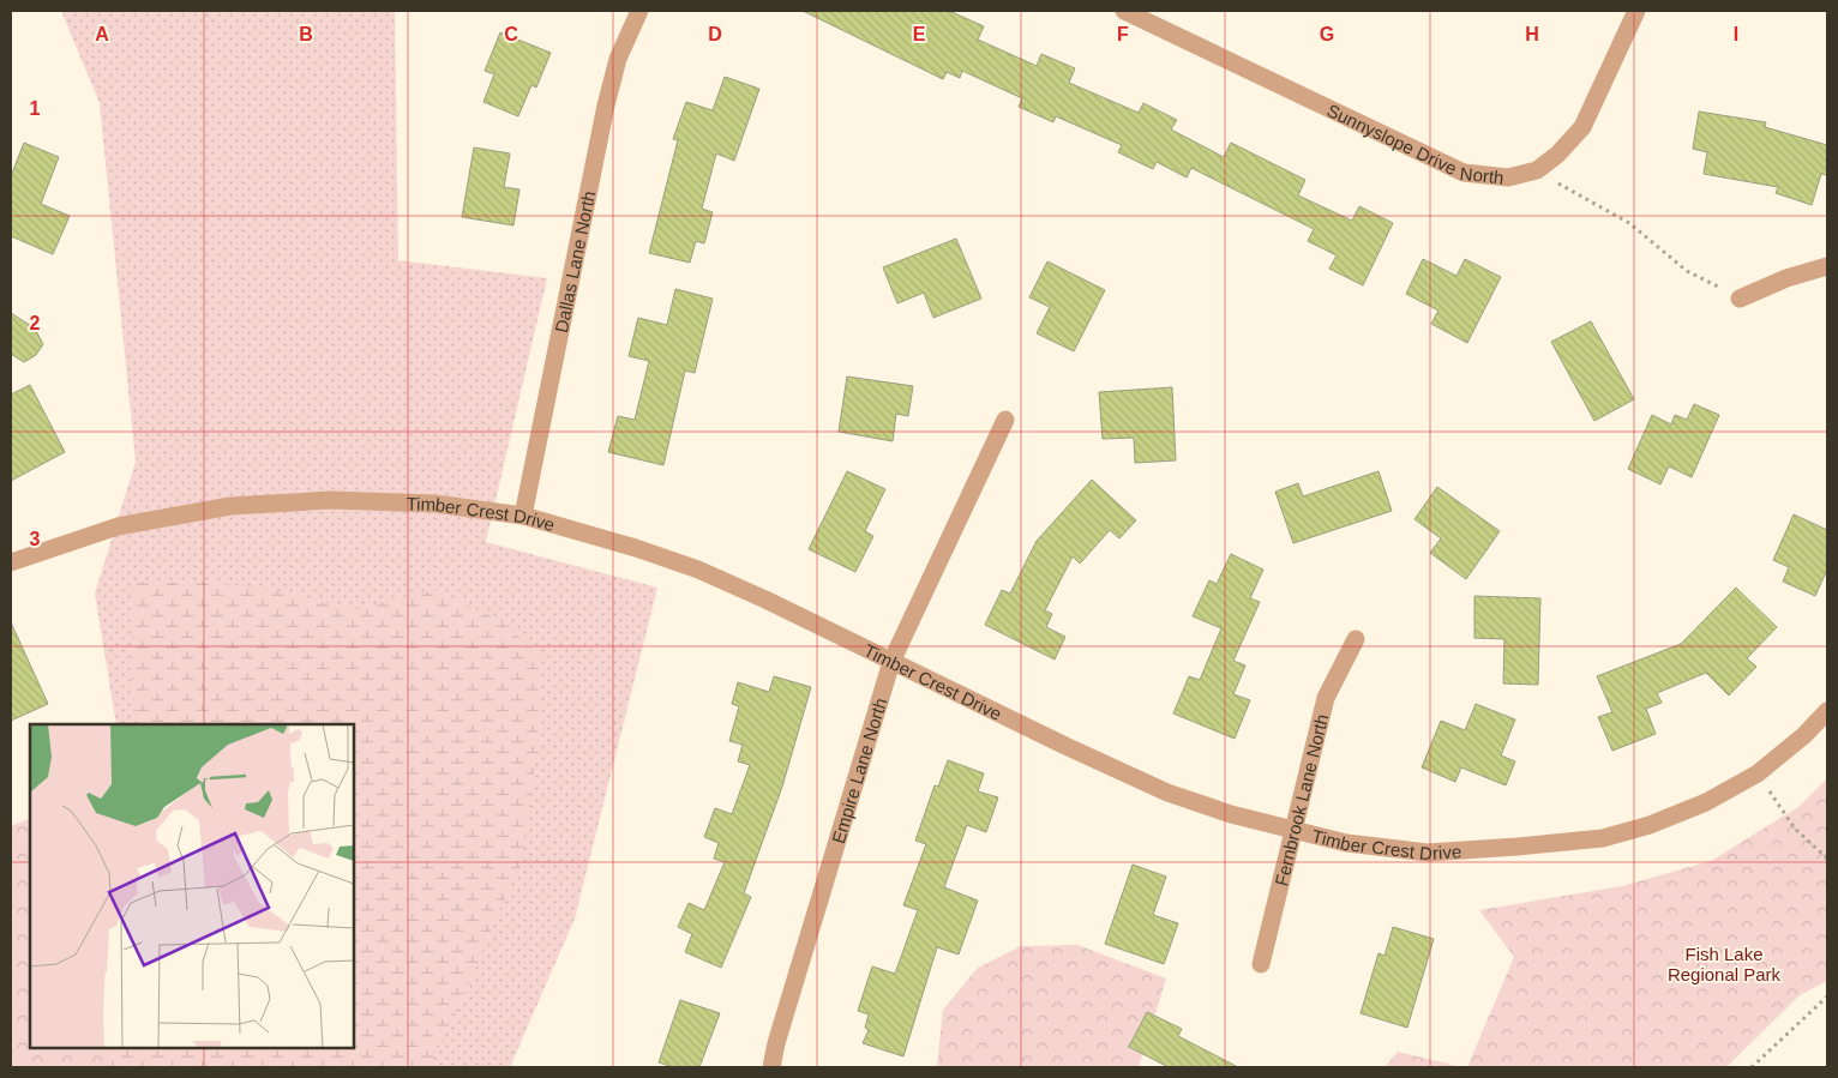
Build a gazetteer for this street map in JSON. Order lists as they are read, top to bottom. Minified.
{"streets":{"street":["Sunnyslope Drive North","Dallas Lane North","Timber Crest Drive","Empire Lane North","Fernbrook Lane North"]},"crossings":[["Dallas Lane North","Timber Crest Drive"],["Timber Crest Drive","Empire Lane North"],["Timber Crest Drive","Fernbrook Lane North"]],"parks":["Fish Lake Regional Park"],"grid":{"columns":["A","B","C","D","E","F","G","H","I"],"rows":["1","2","3"]}}
